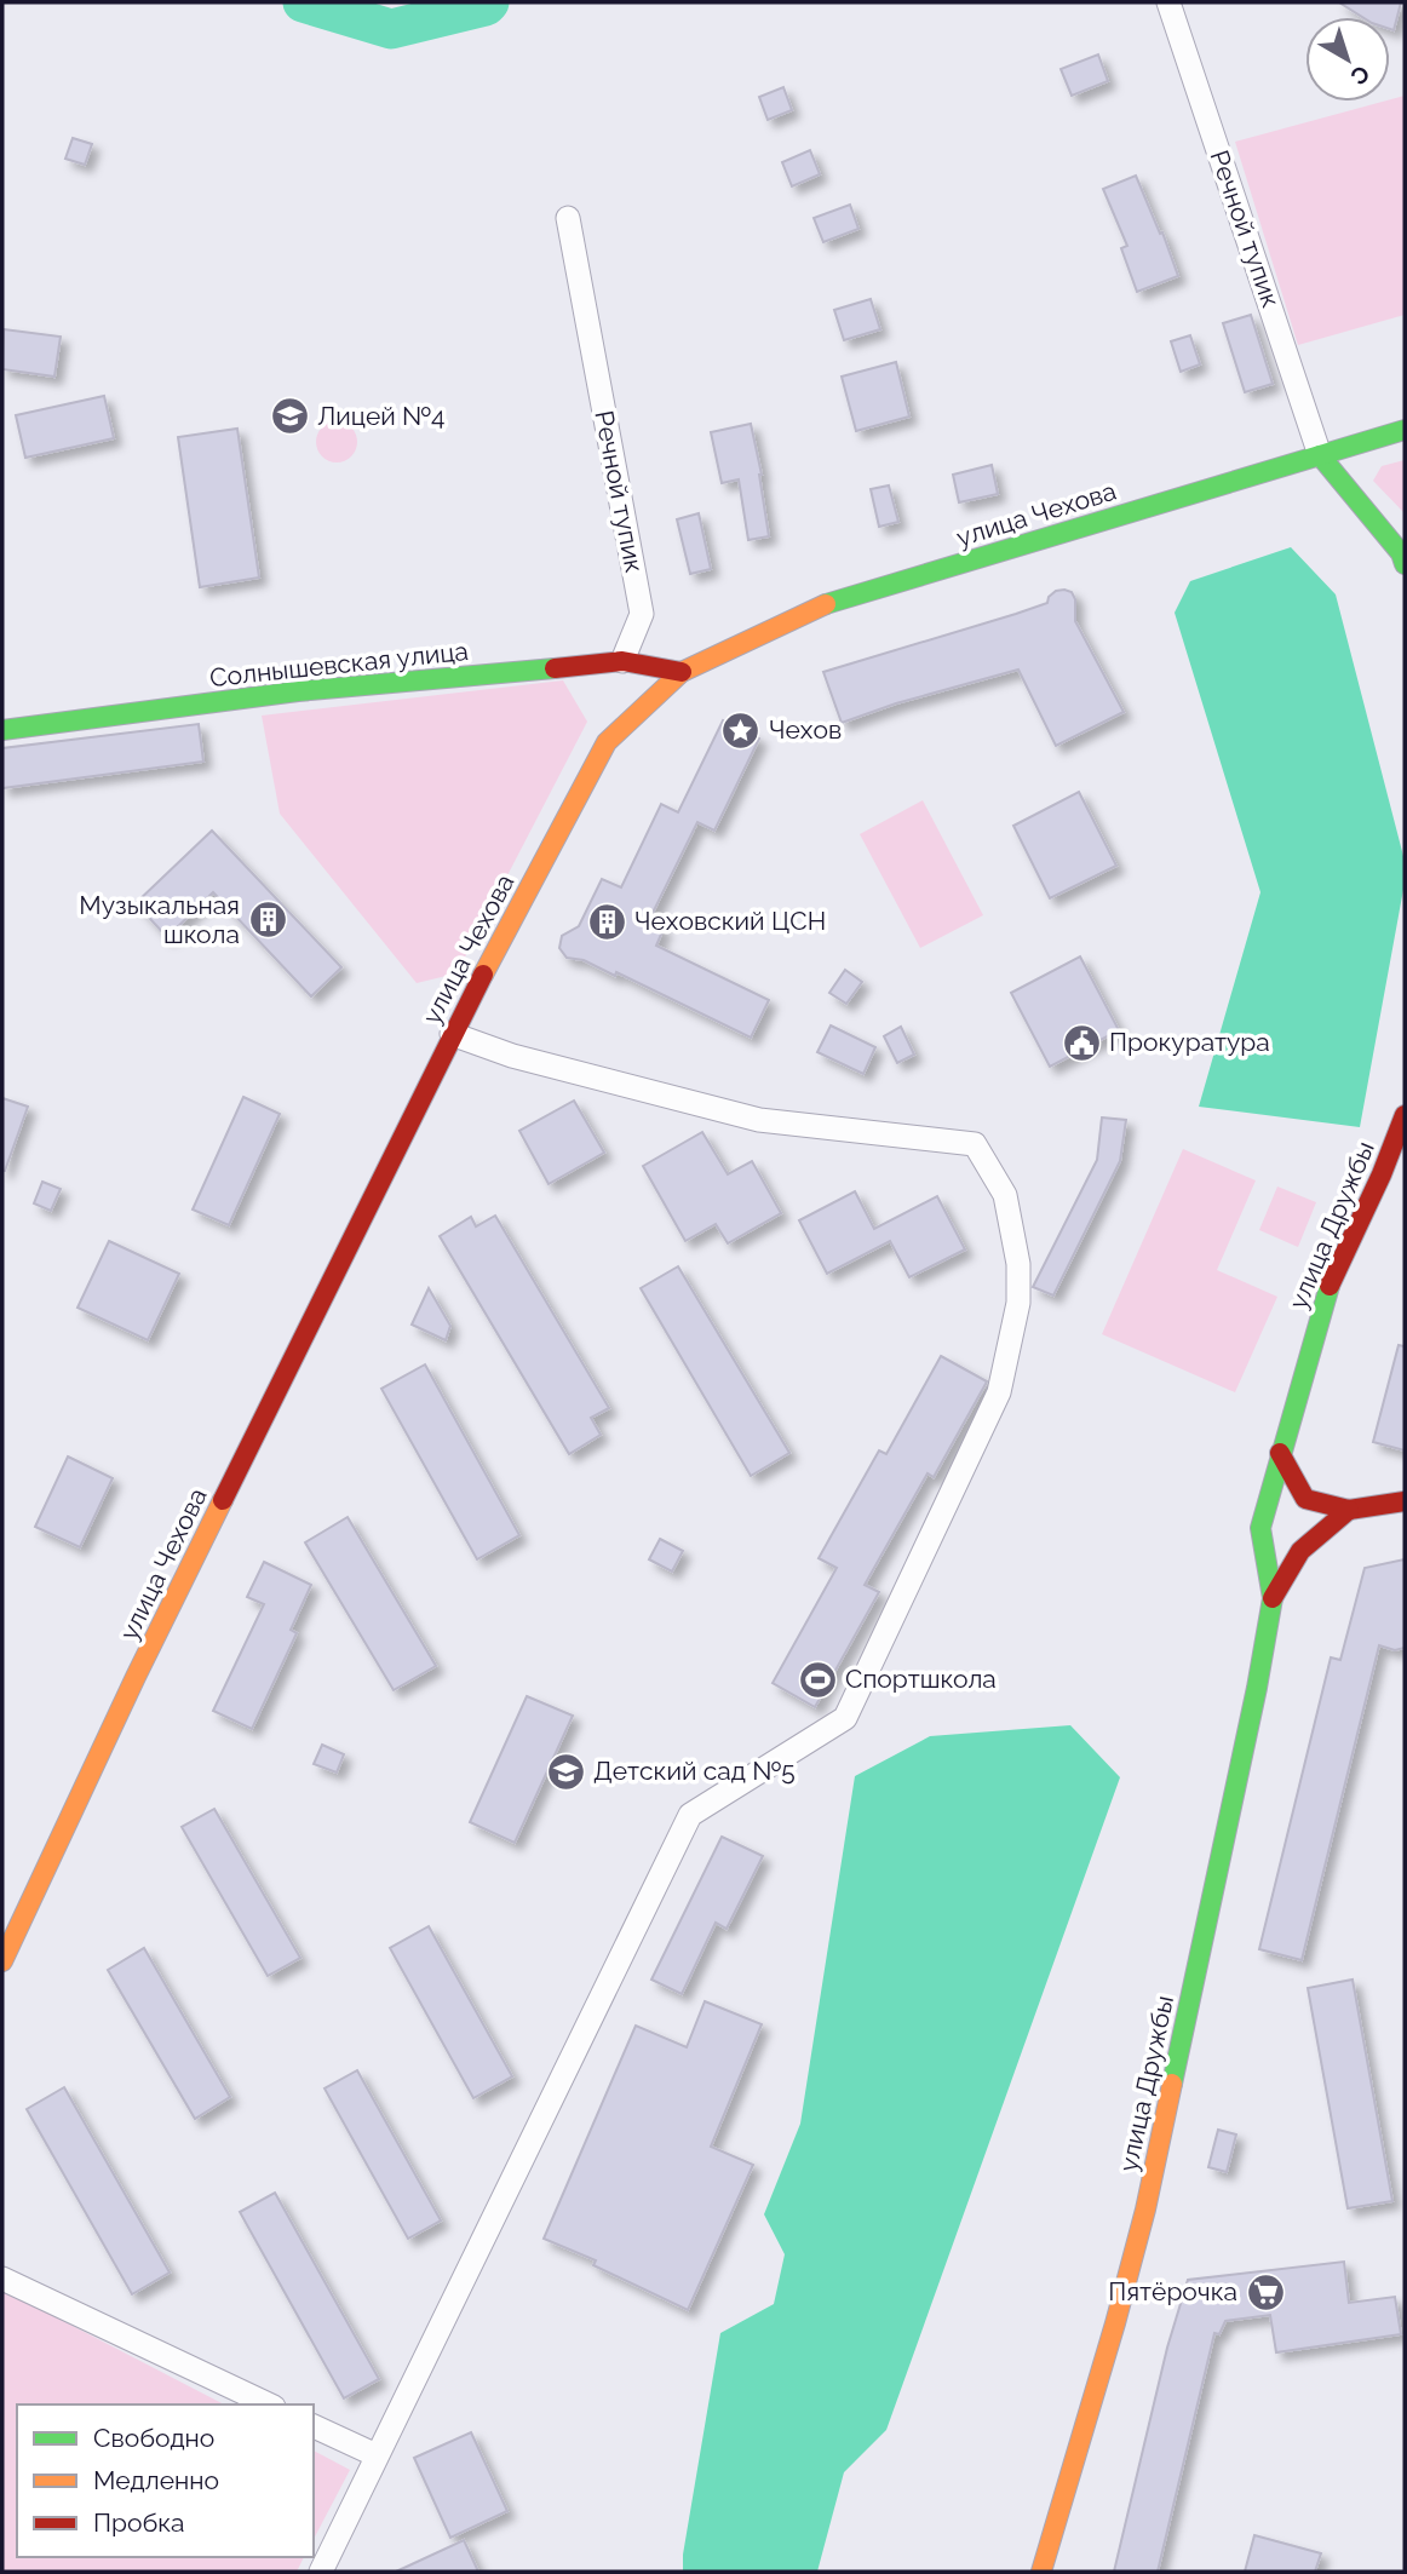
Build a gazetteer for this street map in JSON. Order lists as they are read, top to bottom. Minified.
{"streets":{"street":["Речной тупик","улица Чехова","Солнышевская улица","улица Дружбы"]},"crossings":[["Речной тупик","улица Чехова"],["Речной тупик","Солнышевская улица"],["улица Чехова","Солнышевская улица"]],"places":{"school or university":["Лицей №4","Детский сад №5"],"place":["Чехов"],"building":["Музыкальная школа","Чеховский ЦСН"],"public building":["Прокуратура"],"sports":["Спортшкола"],"supermarket":["Пятёрочка"]},"legend":["Свободно","Медленно","Пробка"],"north":"bottom right"}
